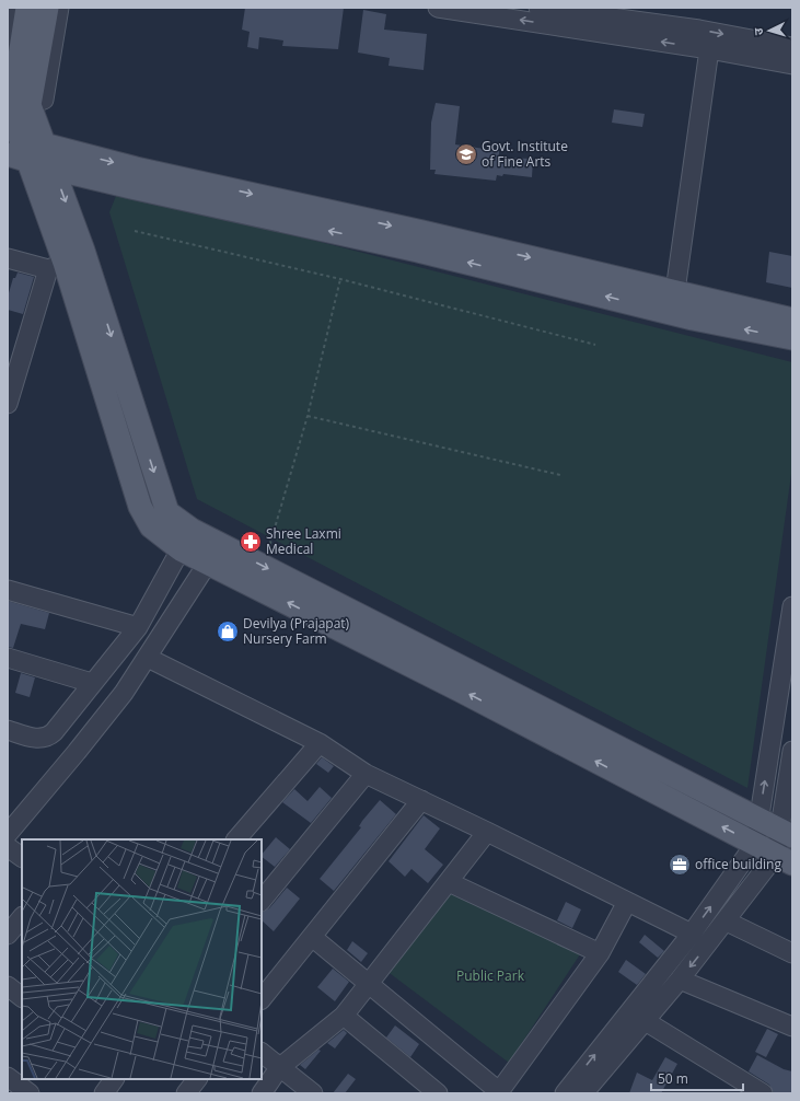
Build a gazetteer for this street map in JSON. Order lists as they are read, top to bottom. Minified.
{"parks":["Public Park"],"places":{"school or university":["Govt. Institute of Fine Arts"],"pharmacy":["Shree Laxmi Medical"],"shop":["Devilya (Prajapat) Nursery Farm"],"office":["office building"]},"scale_bar":"50 m","north":"left"}
